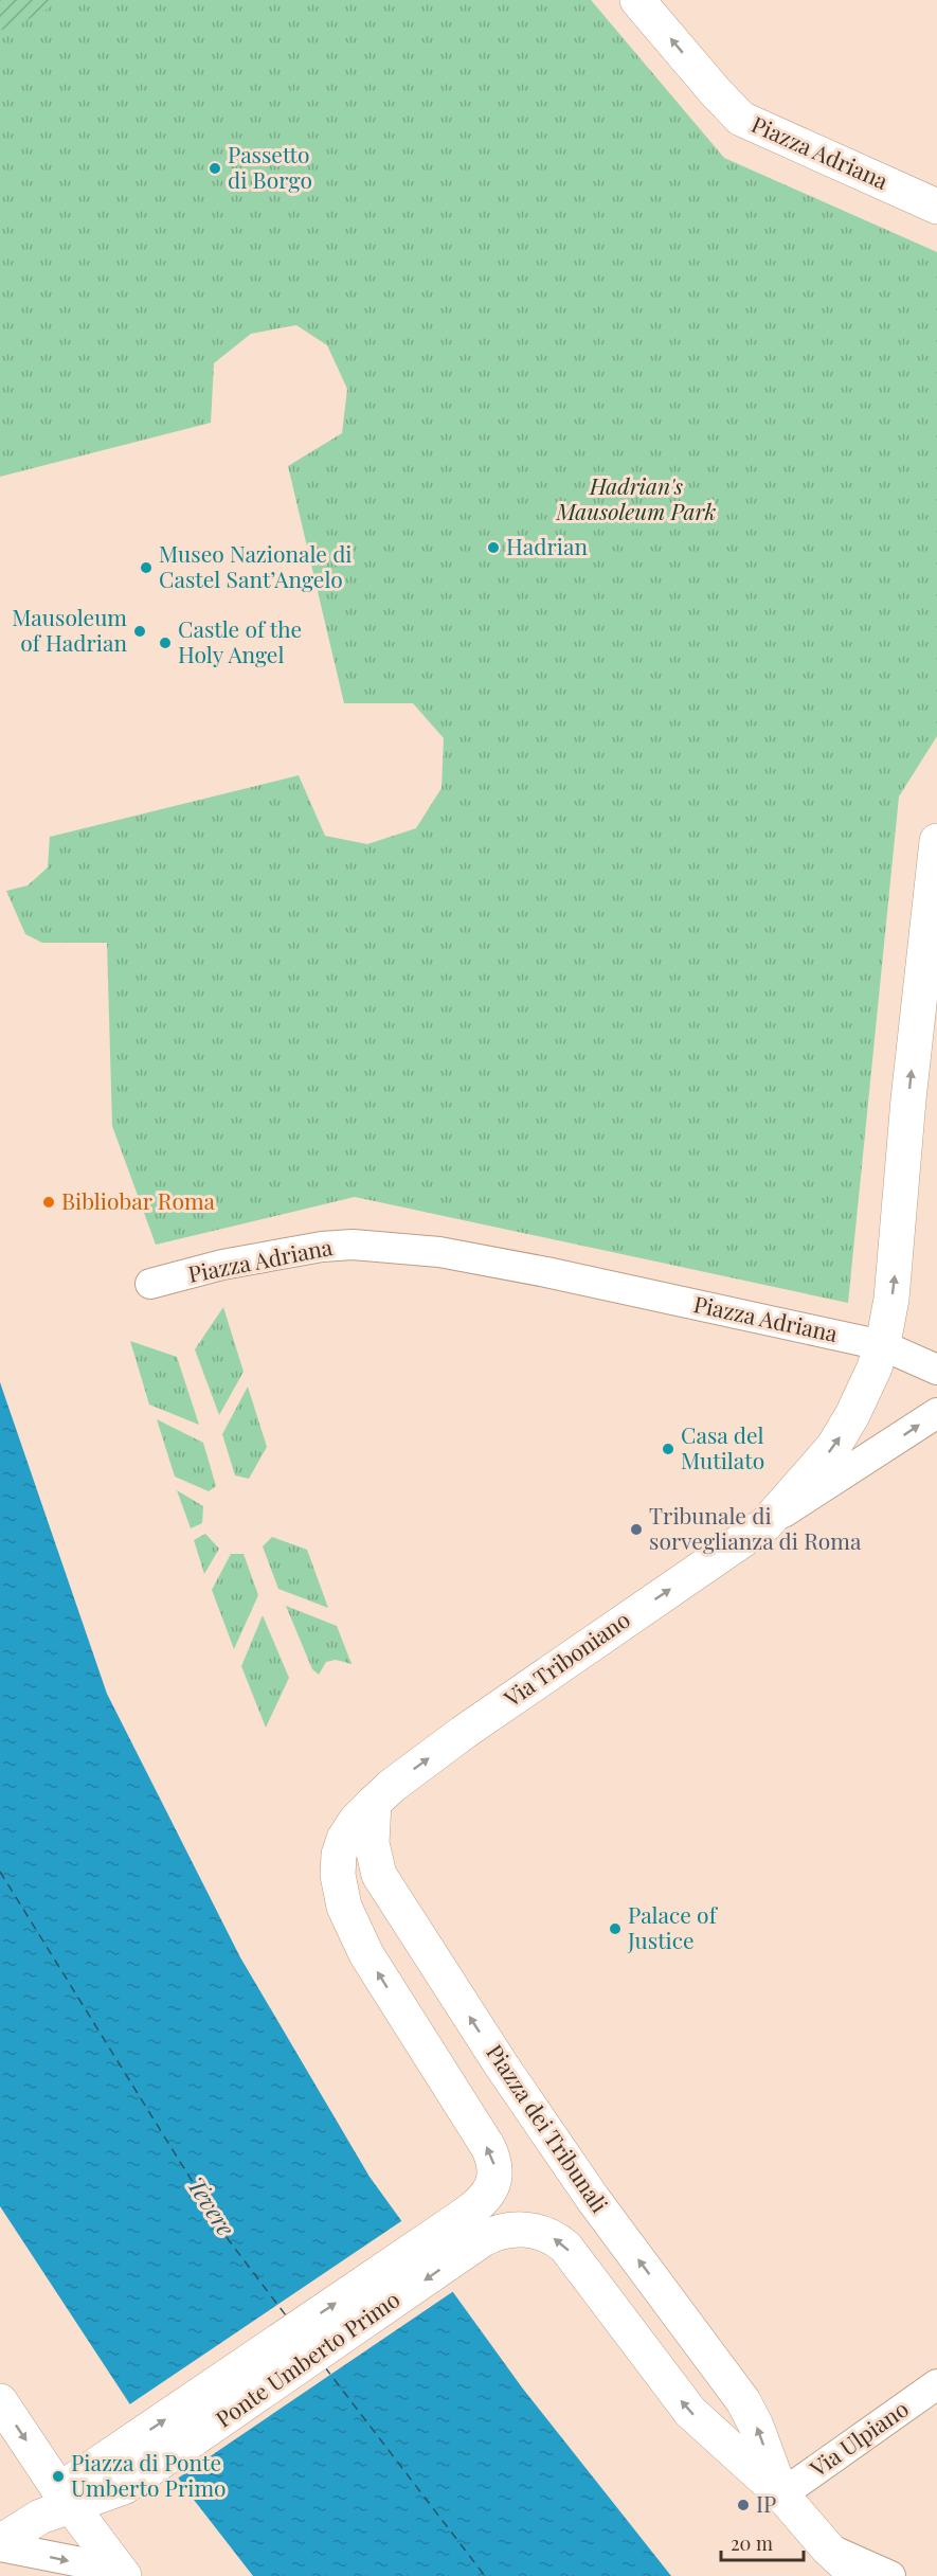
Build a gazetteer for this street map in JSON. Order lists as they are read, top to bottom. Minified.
{"streets":{"main road":["Piazza Adriana","Via Triboniano","Piazza dei Tribunali","Ponte Umberto Primo"],"street":["Via Ulpiano"]},"crossings":[["Piazza Adriana","Via Triboniano"],["Via Triboniano","Piazza dei Tribunali"],["Piazza dei Tribunali","Via Ulpiano"]],"one_way":["Via Triboniano"],"water":["Tevere"],"parks":["Hadrian's Mausoleum Park"],"places":["Passetto di Borgo","Hadrian","Museo Nazionale di Castel Sant’Angelo","Mausoleum of Hadrian","Castle of the Holy Angel","Bibliobar Roma","Casa del Mutilato","Tribunale di sorveglianza di Roma","Palace of Justice","Piazza di Ponte Umberto Primo","IP"],"scale_bar":"20 m"}
